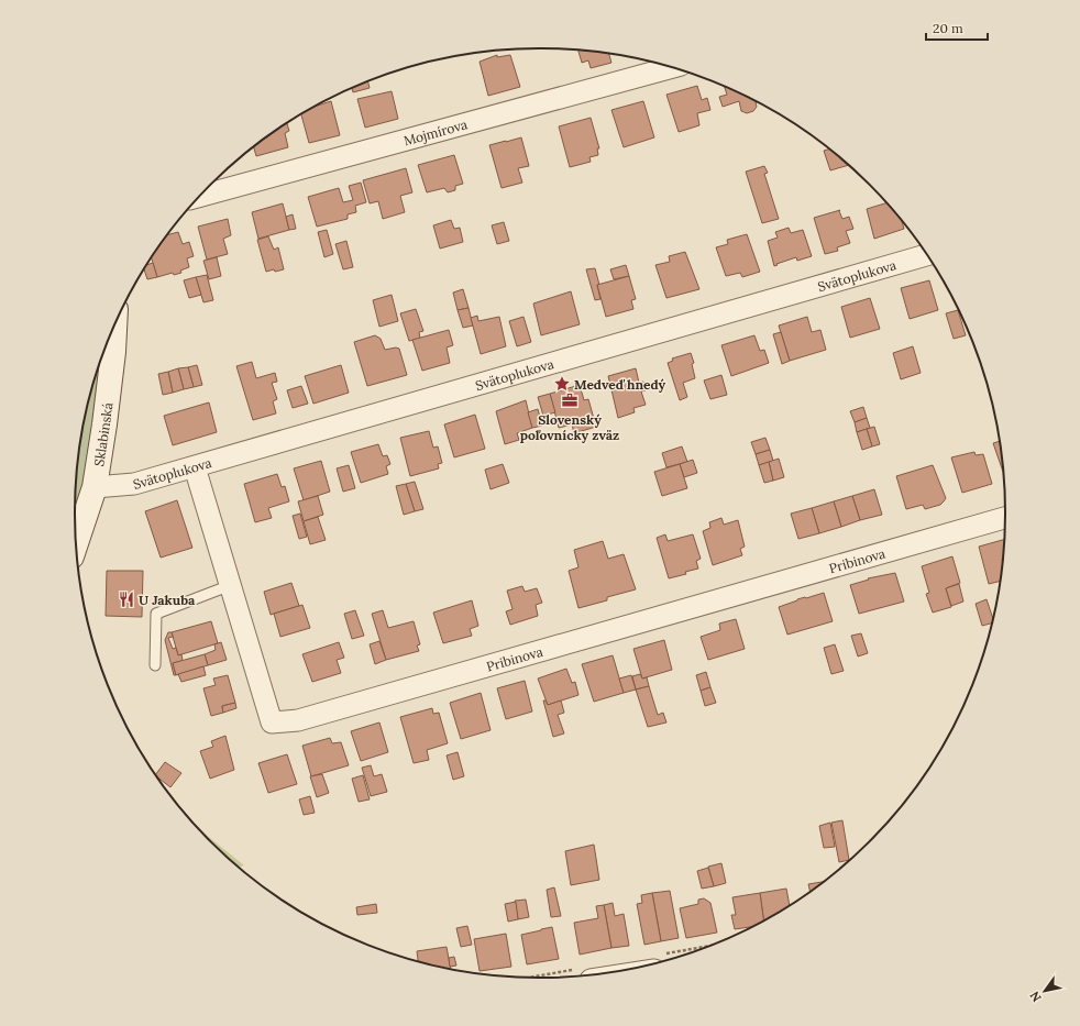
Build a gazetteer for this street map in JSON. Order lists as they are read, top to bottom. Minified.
{"streets":{"street":["Mojmírova","Svätoplukova","Sklabinská","Pribinova"]},"crossings":[["Svätoplukova","Sklabinská"],["Svätoplukova","Pribinova"]],"places":{"place":["Medveď hnedý"],"office":["Slovenský poľovnícky zväz"],"restaurant":["U Jakuba"]},"scale_bar":"20 m","north":"bottom left"}
